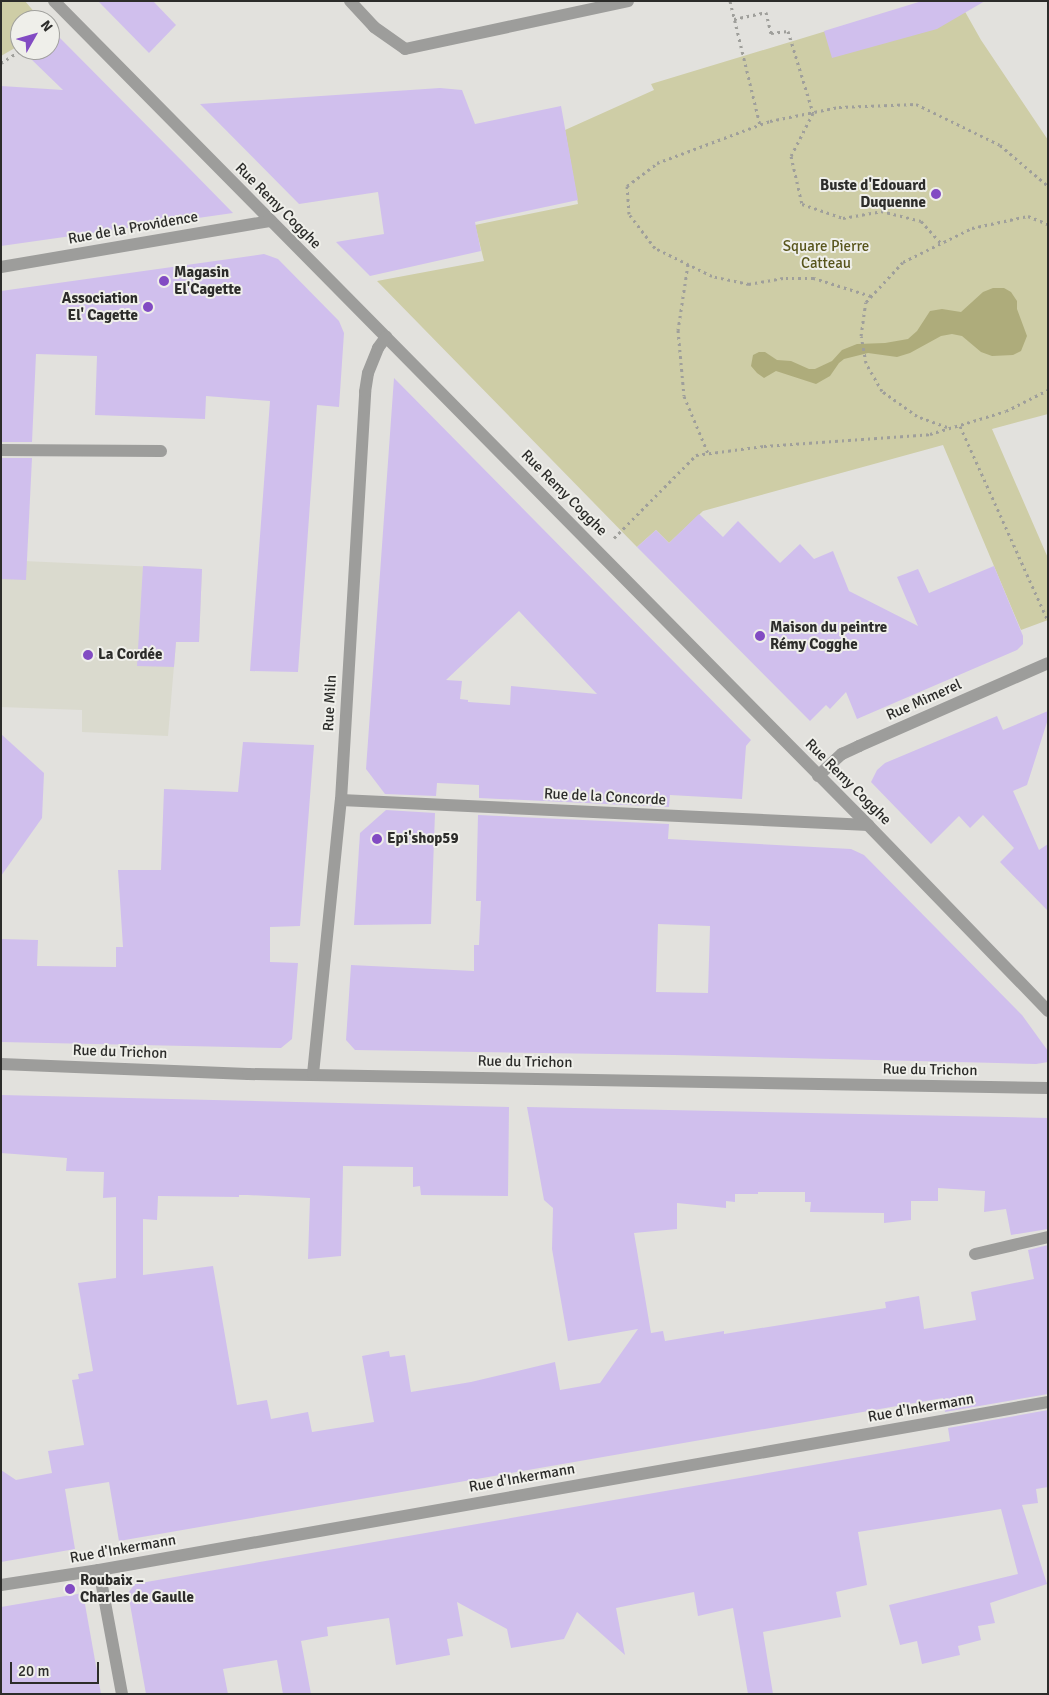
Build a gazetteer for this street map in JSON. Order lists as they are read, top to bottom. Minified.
{"streets":{"street":["Rue Remy Cogghe","Rue de la Providence","Rue Mimerel","Rue Miln","Rue de la Concorde","Rue du Trichon","Rue d'Inkermann"]},"crossings":[["Rue Remy Cogghe","Rue de la Providence"],["Rue Remy Cogghe","Rue Mimerel"],["Rue Remy Cogghe","Rue Miln"],["Rue Remy Cogghe","Rue de la Concorde"],["Rue Miln","Rue de la Concorde"],["Rue Miln","Rue du Trichon"]],"parks":["Square Pierre Catteau"],"places":["Buste d'Edouard Duquenne","Magasin El'Cagette","Association El' Cagette","Maison du peintre Rémy Cogghe","La Cordée","Epi'shop59","Roubaix – Charles de Gaulle"],"scale_bar":"20 m","north":"top right"}
